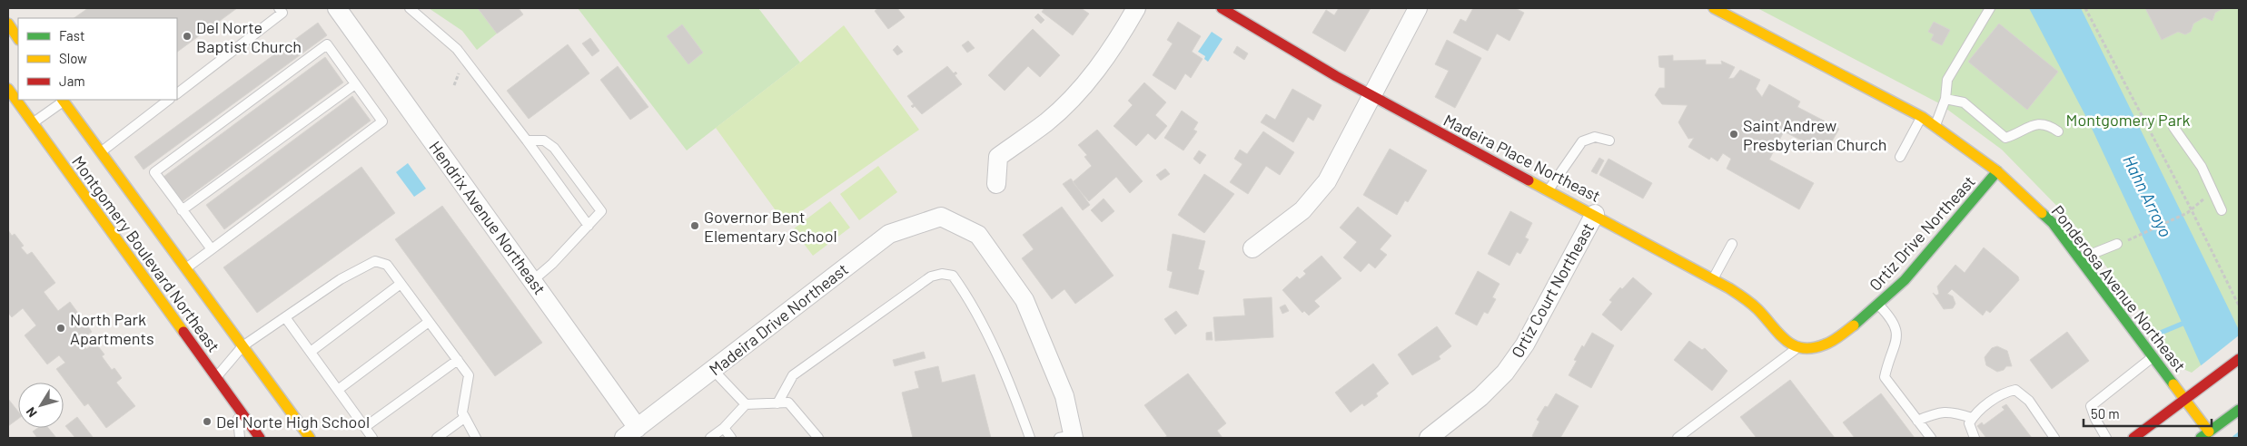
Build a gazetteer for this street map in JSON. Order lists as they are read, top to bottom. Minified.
{"streets":{"street":["Madeira Place Northeast","Hendrix Avenue Northeast","Ortiz Drive Northeast","Montgomery Boulevard Northeast","Ponderosa Avenue Northeast","Ortiz Court Northeast","Madeira Drive Northeast"]},"crossings":[["Madeira Place Northeast","Ortiz Drive Northeast"],["Madeira Place Northeast","Ortiz Court Northeast"],["Hendrix Avenue Northeast","Madeira Drive Northeast"],["Ortiz Drive Northeast","Ponderosa Avenue Northeast"]],"water":["Hahn Arroyo"],"parks":["Montgomery Park"],"places":["Del Norte Baptist Church","Saint Andrew Presbyterian Church","Governor Bent Elementary School","North Park Apartments","Del Norte High School"],"legend":["Fast","Slow","Jam"],"scale_bar":"50 m","north":"bottom left"}
